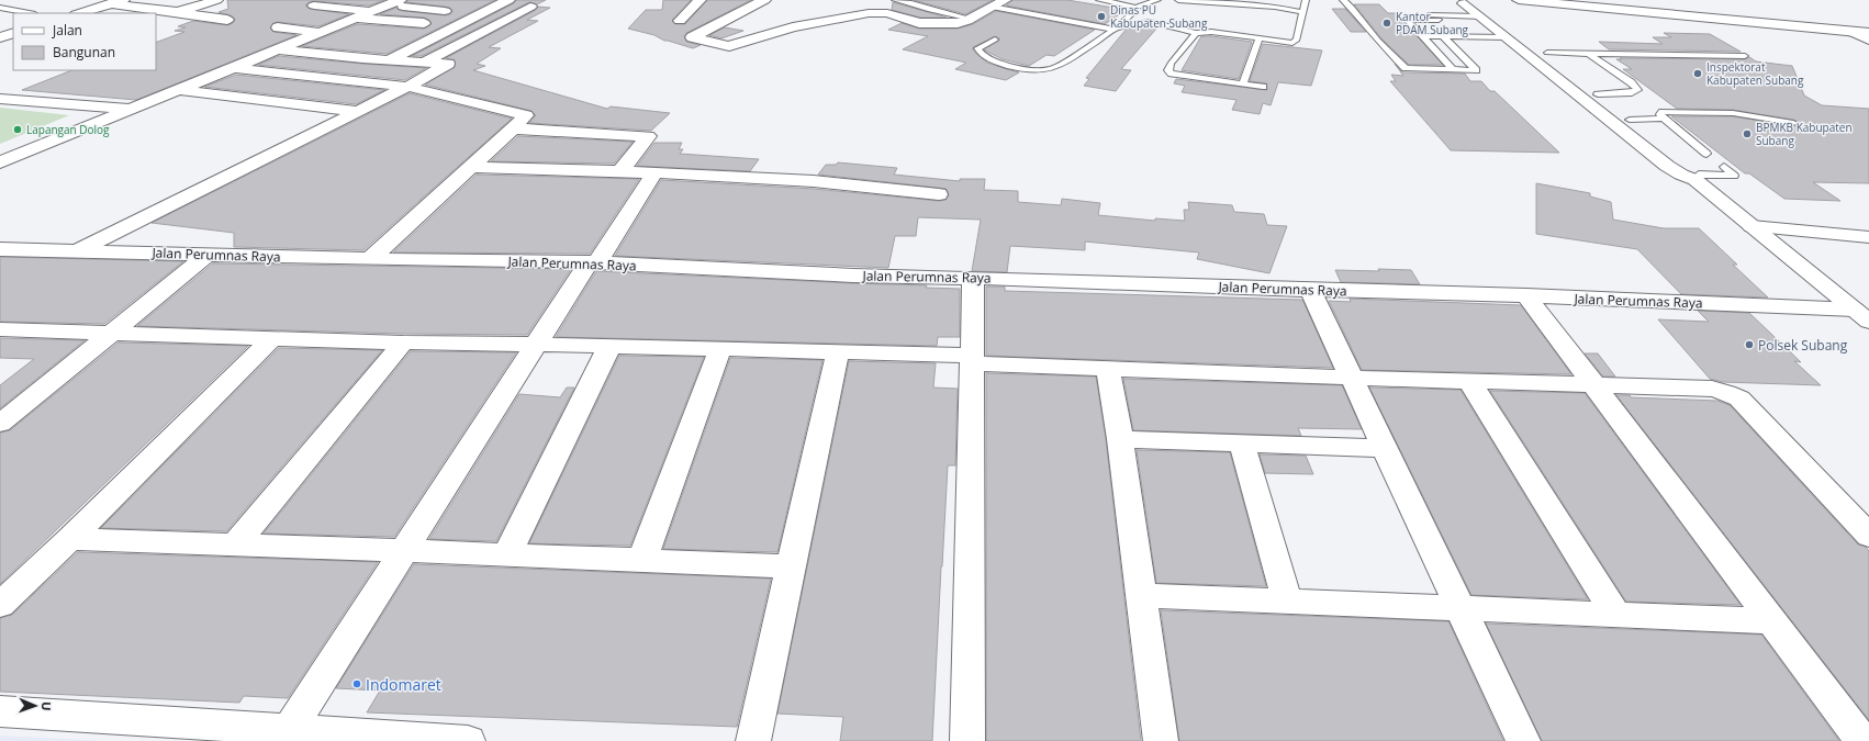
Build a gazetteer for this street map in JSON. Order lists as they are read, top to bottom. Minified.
{"streets":{"street":["Jalan Perumnas Raya"]},"places":["Dinas PU Kabupaten Subang","Kantor PDAM Subang","Inspektorat Kabupaten Subang","Lapangan Dolog","BPMKB Kabupaten Subang","Polsek Subang","Indomaret"],"legend":["Jalan","Bangunan"],"north":"right"}
